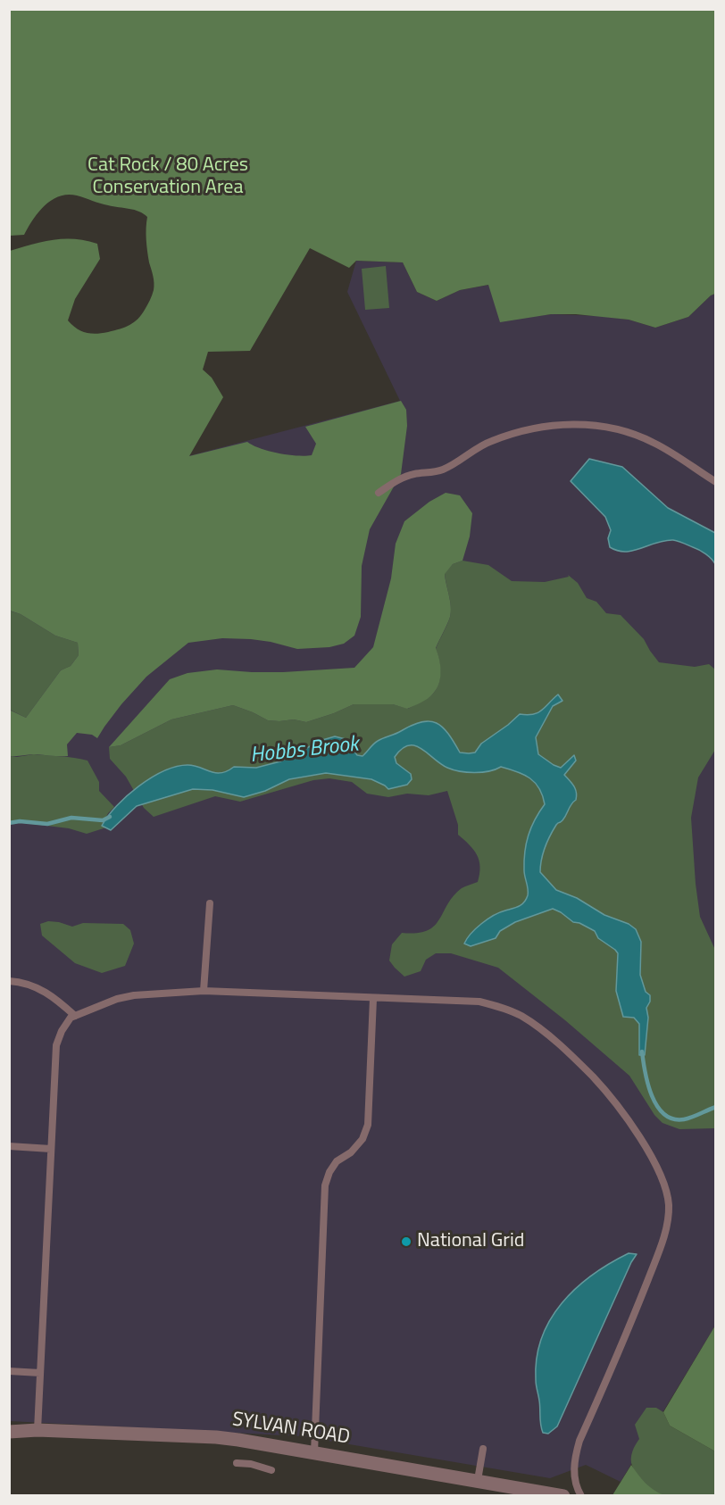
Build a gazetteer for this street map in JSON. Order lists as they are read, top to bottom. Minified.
{"streets":{"street":["SYLVAN ROAD"]},"water":["Hobbs Brook"],"parks":["Cat Rock / 80 Acres Conservation Area"],"places":["National Grid"]}
